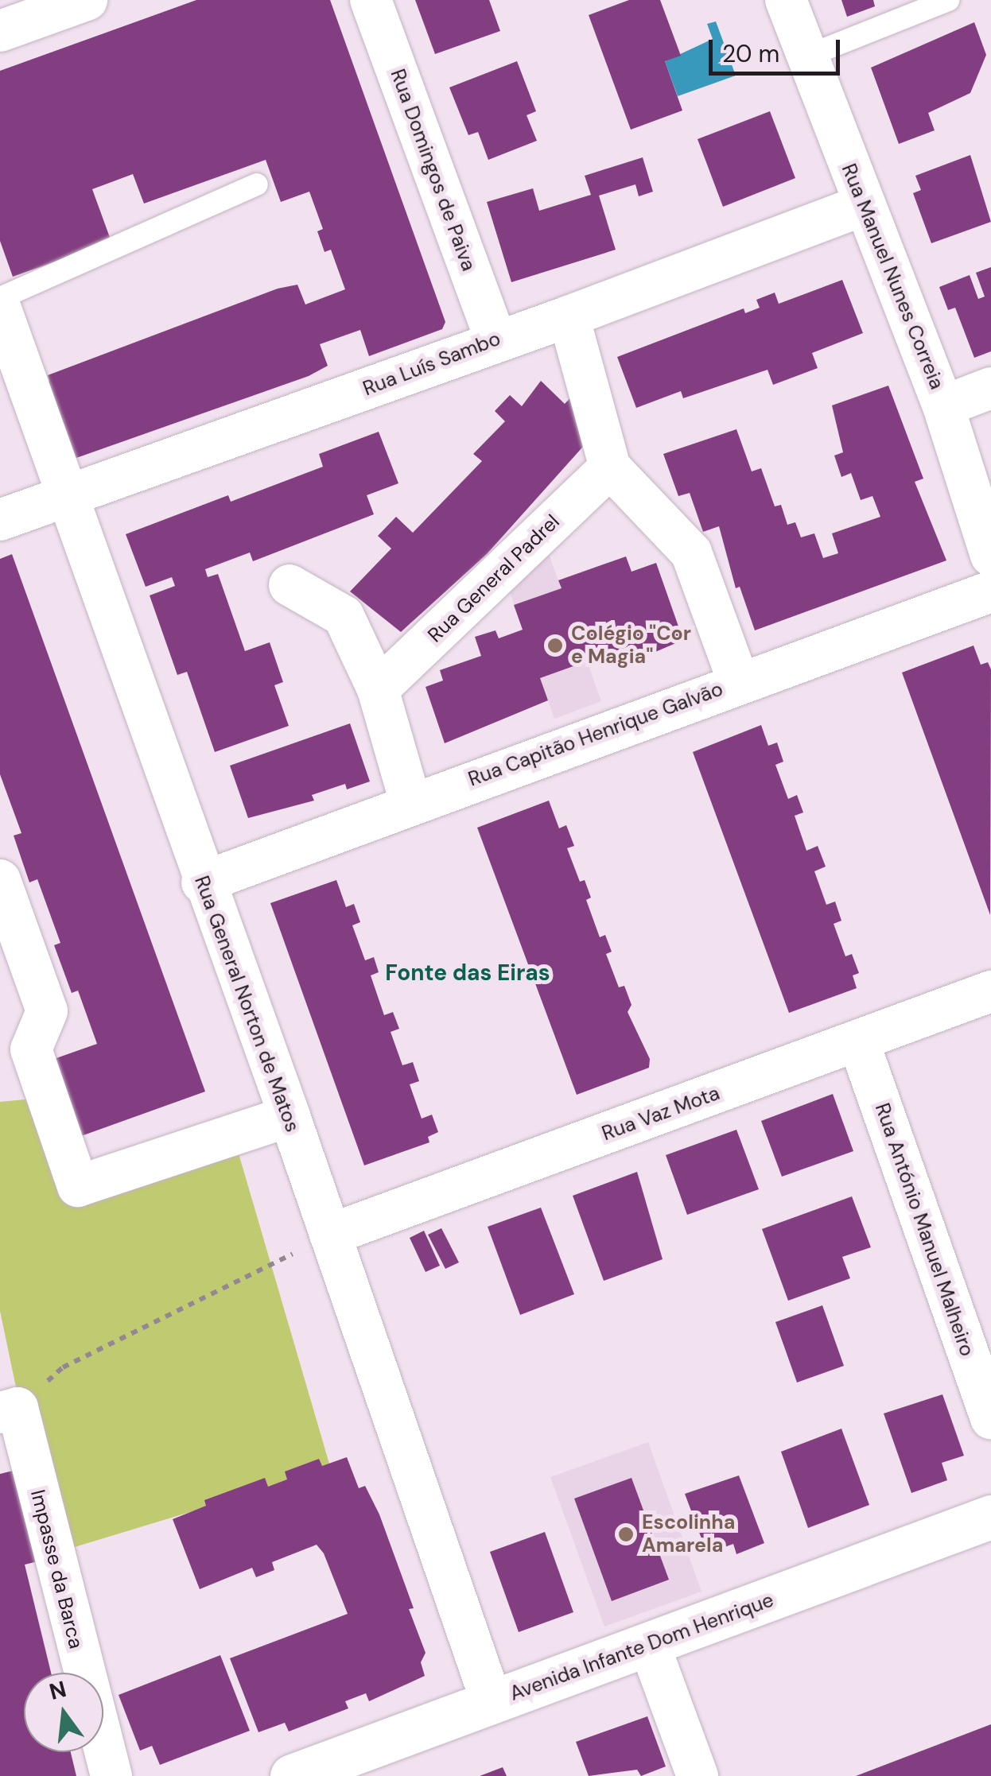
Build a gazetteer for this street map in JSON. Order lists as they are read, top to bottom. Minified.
{"streets":{"street":["Rua Domingos de Paiva","Rua Manuel Nunes Correia","Rua Luís Sambo","Rua General Padrel","Rua Capitão Henrique Galvão","Rua General Norton de Matos","Rua Vaz Mota","Rua António Manuel Malheiro","Impasse da Barca","Avenida Infante Dom Henrique"]},"crossings":[["Rua Domingos de Paiva","Rua Luís Sambo"],["Rua Manuel Nunes Correia","Rua Luís Sambo"],["Rua Luís Sambo","Rua General Norton de Matos"],["Rua Capitão Henrique Galvão","Rua General Norton de Matos"],["Rua General Norton de Matos","Rua Vaz Mota"],["Rua General Norton de Matos","Avenida Infante Dom Henrique"],["Rua Vaz Mota","Rua António Manuel Malheiro"]],"districts":["Fonte das Eiras"],"places":["Colégio \"Cor e Magia\"","Escolinha Amarela"],"scale_bar":"20 m","north":"top"}
